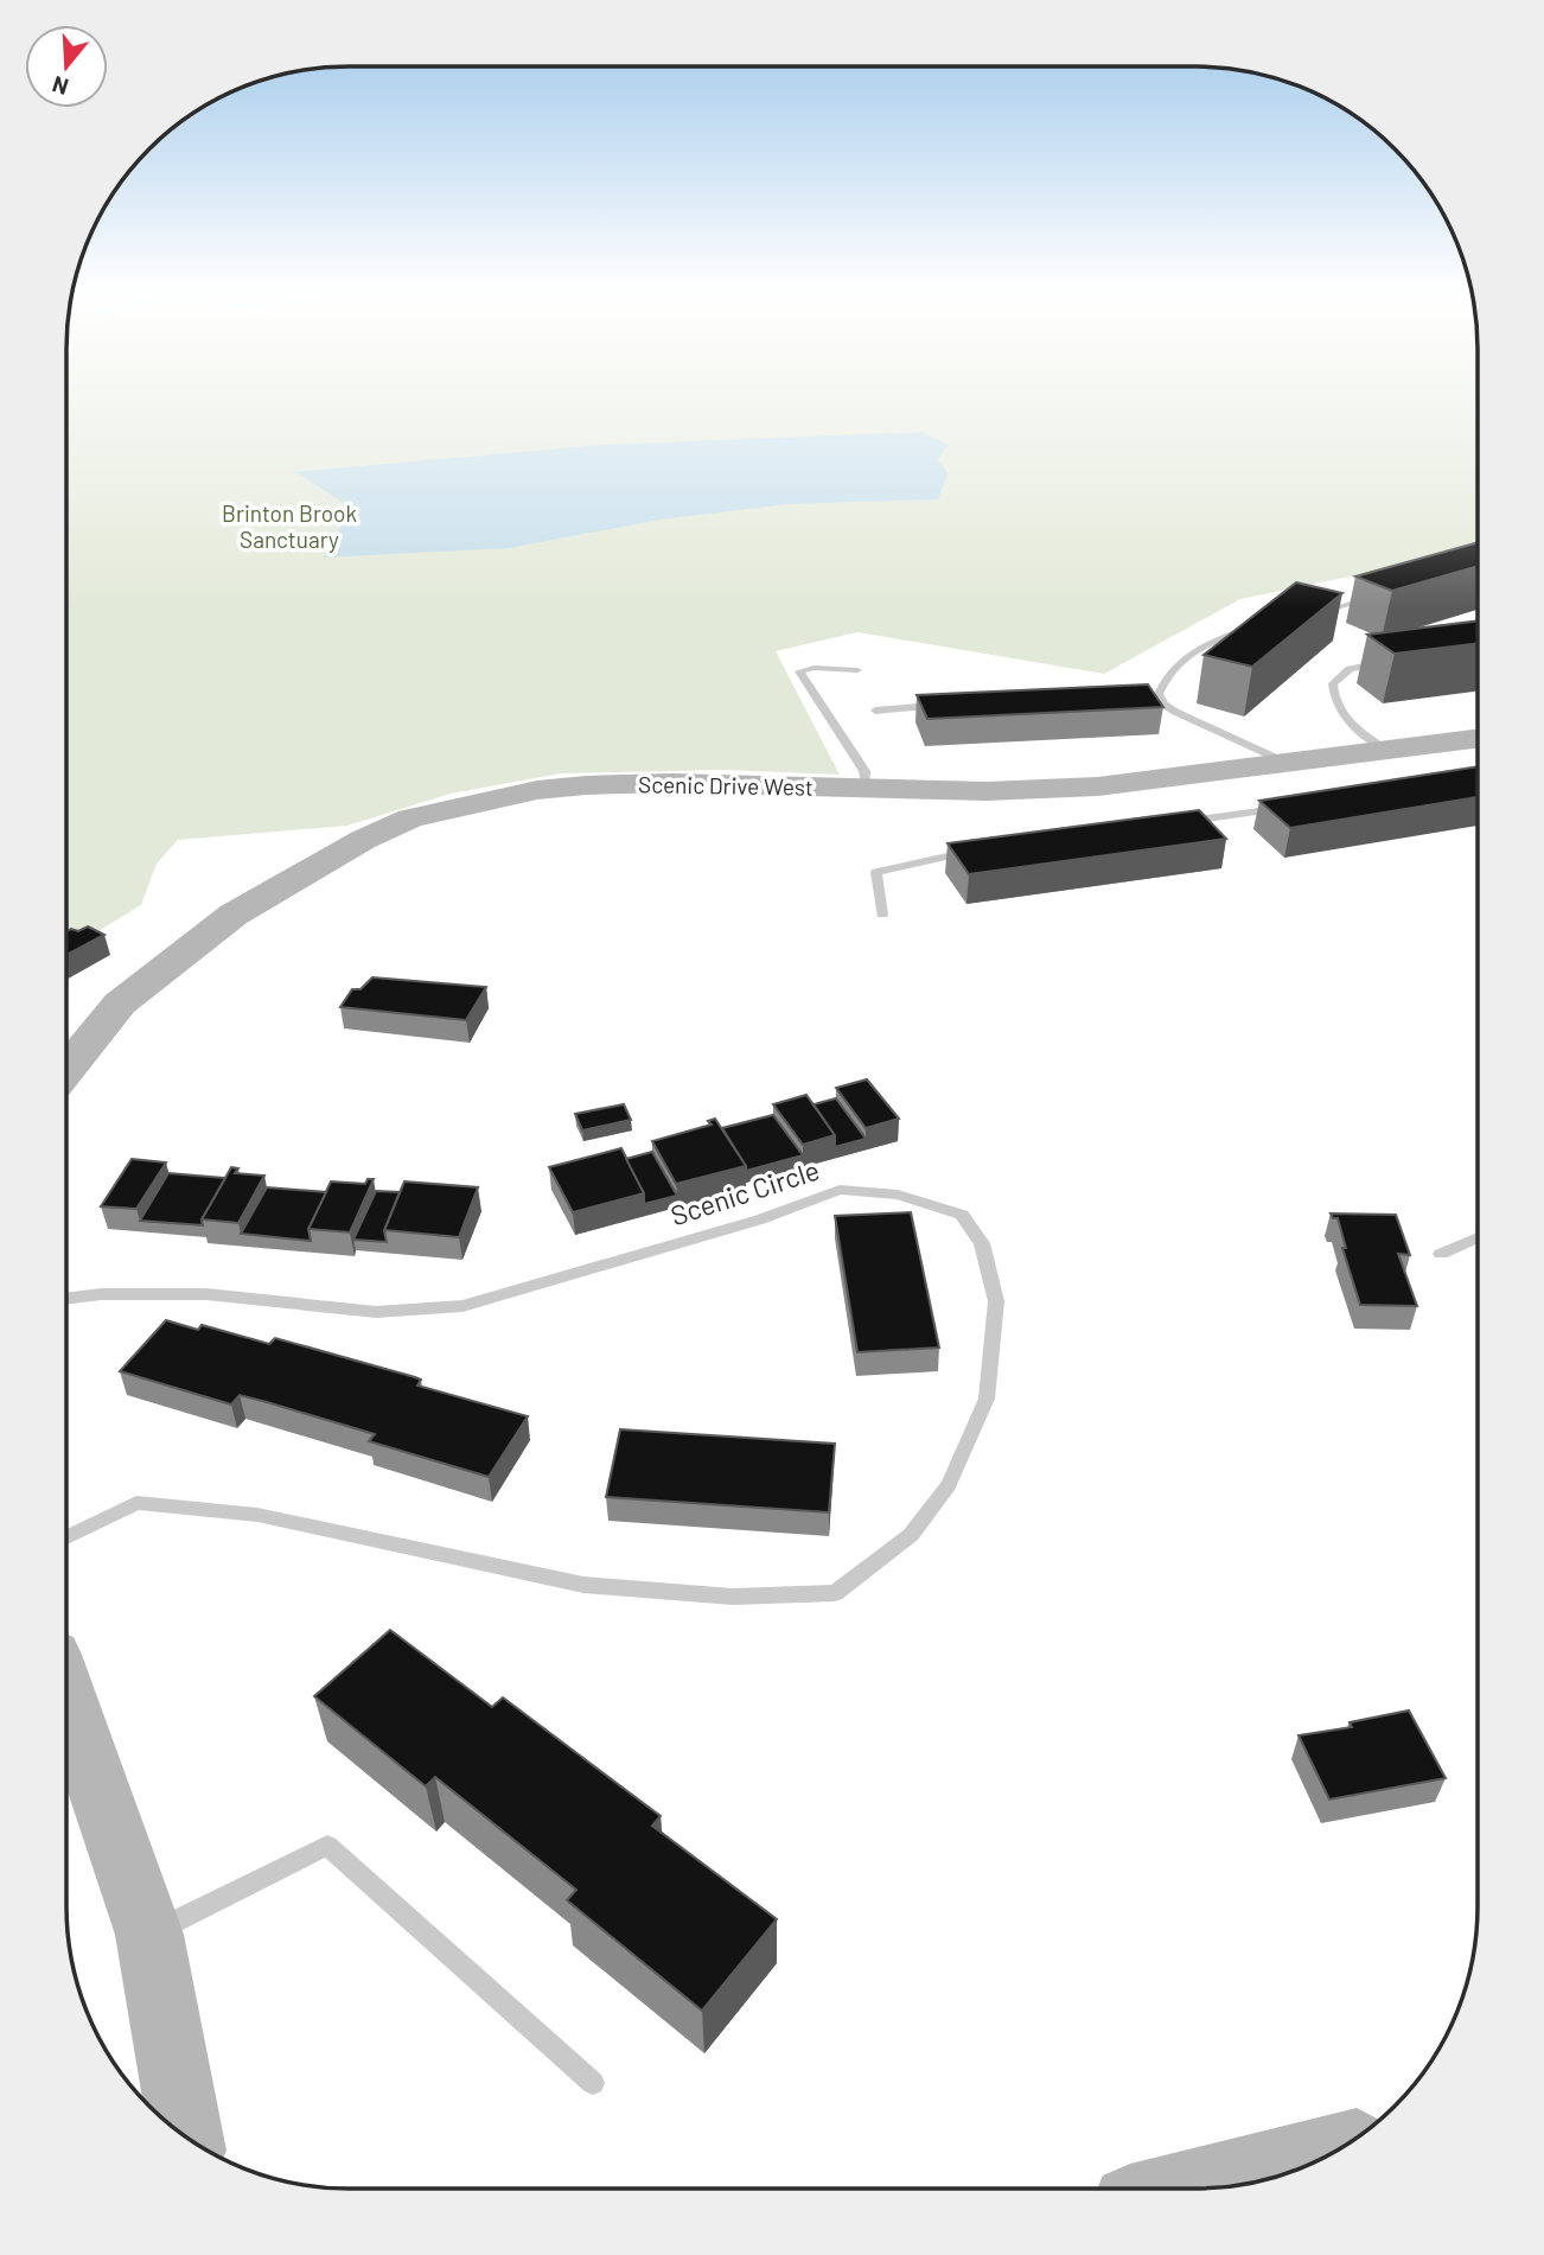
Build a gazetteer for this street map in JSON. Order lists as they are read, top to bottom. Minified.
{"streets":{"street":["Scenic Drive West"],"lane":["Scenic Circle"]},"parks":["Brinton Brook Sanctuary"],"north":"bottom"}
